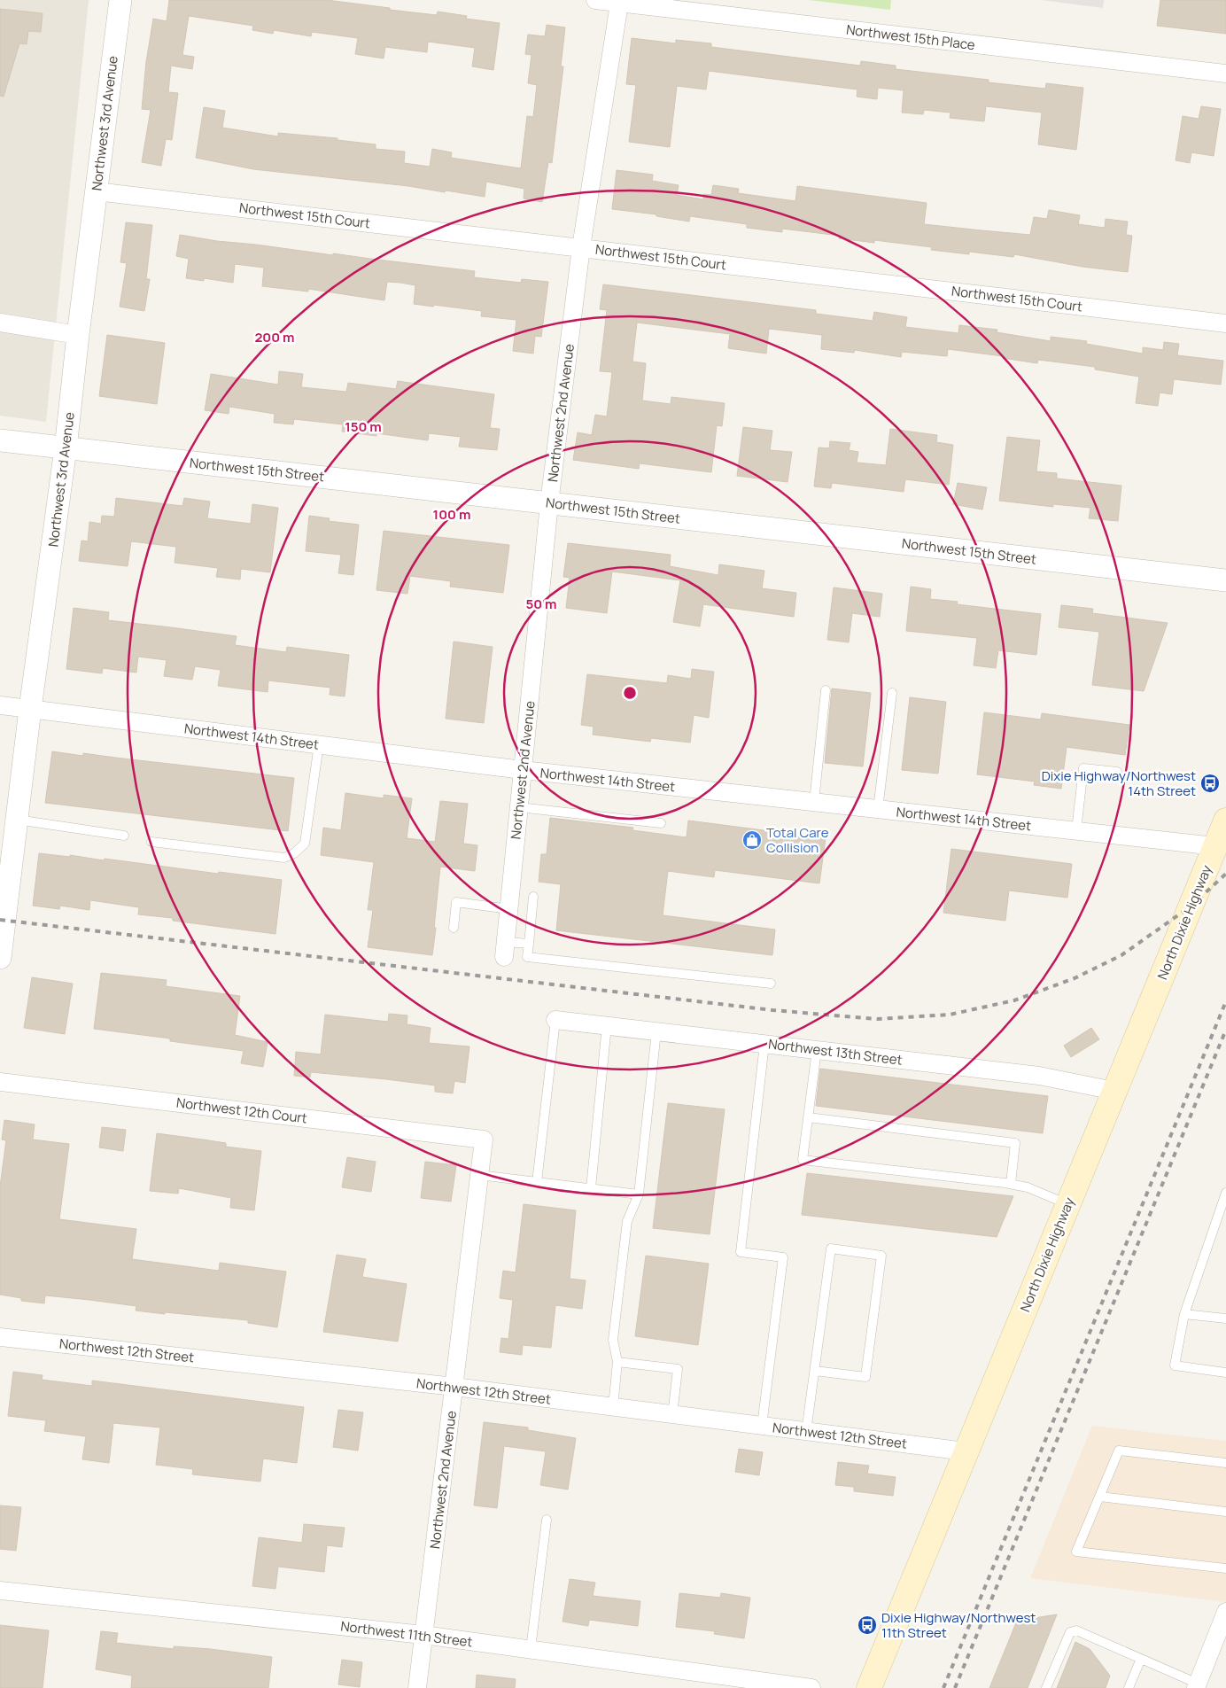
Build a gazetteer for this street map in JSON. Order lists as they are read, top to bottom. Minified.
{"streets":{"main road":["North Dixie Highway"],"street":["Northwest 15th Place","Northwest 3rd Avenue","Northwest 15th Court","Northwest 2nd Avenue","Northwest 15th Street","Northwest 14th Street","Northwest 13th Street","Northwest 12th Court","Northwest 12th Street","Northwest 11th Street"]},"crossings":[["Northwest 15th Place","Northwest 2nd Avenue"],["Northwest 3rd Avenue","Northwest 15th Court"],["Northwest 3rd Avenue","Northwest 15th Street"],["Northwest 3rd Avenue","Northwest 14th Street"],["Northwest 15th Court","Northwest 2nd Avenue"],["Northwest 2nd Avenue","Northwest 15th Street"],["Northwest 2nd Avenue","Northwest 14th Street"],["Northwest 2nd Avenue","Northwest 12th Court"],["Northwest 2nd Avenue","Northwest 12th Street"],["Northwest 2nd Avenue","Northwest 11th Street"],["Northwest 14th Street","North Dixie Highway"],["North Dixie Highway","Northwest 13th Street"],["North Dixie Highway","Northwest 12th Street"]],"places":{"bus stop":["Dixie Highway/Northwest 14th Street","Dixie Highway/Northwest 11th Street"],"shop":["Total Care Collision"]},"rings":["200 m","150 m","100 m","50 m"]}
